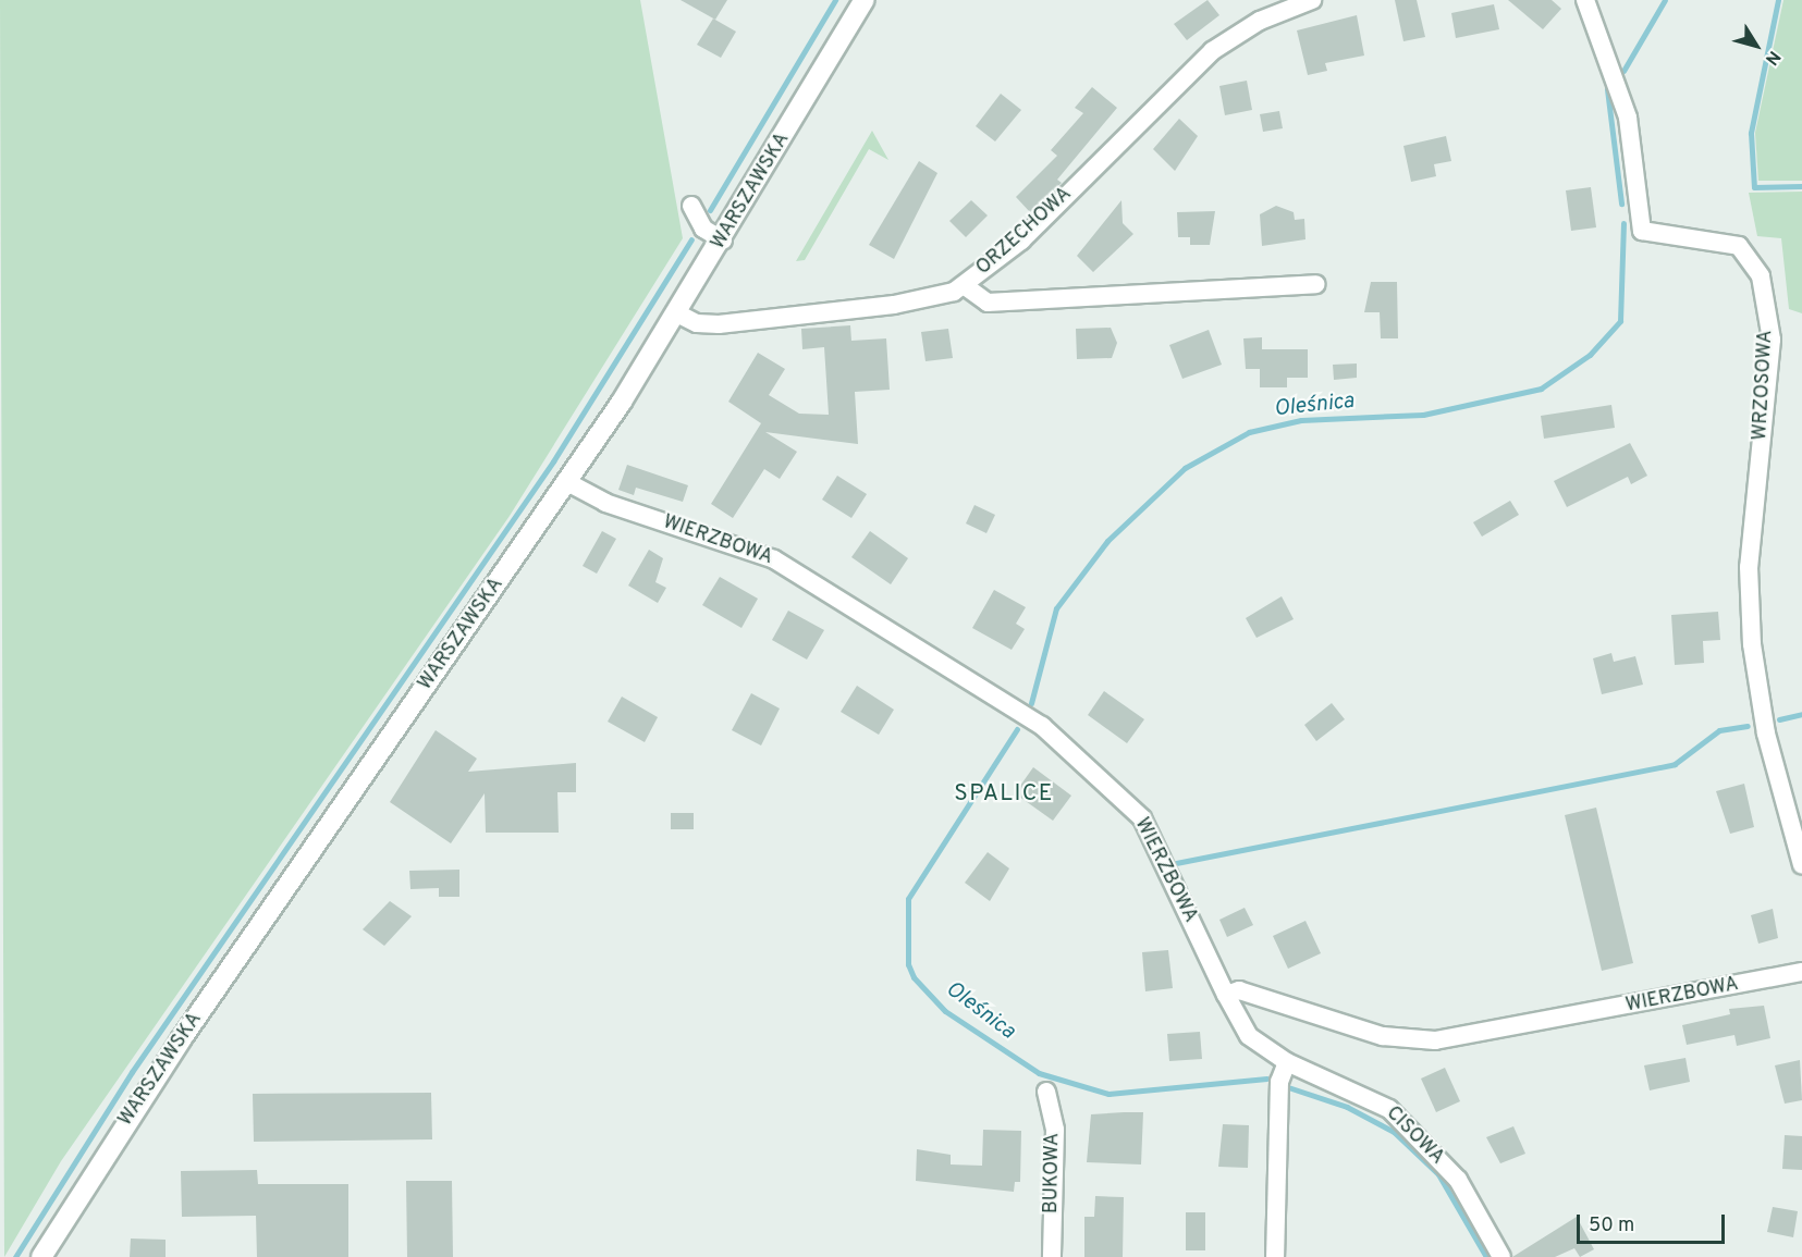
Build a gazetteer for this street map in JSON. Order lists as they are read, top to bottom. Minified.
{"streets":{"main road":["WARSZAWSKA"],"street":["ORZECHOWA","WRZOSOWA","WIERZBOWA","CISOWA","BUKOWA"]},"crossings":[["WARSZAWSKA","ORZECHOWA"],["WARSZAWSKA","WIERZBOWA"],["WIERZBOWA","CISOWA"]],"districts":["SPALICE"],"water":["Oleśnica"],"scale_bar":"50 m","north":"bottom right"}
